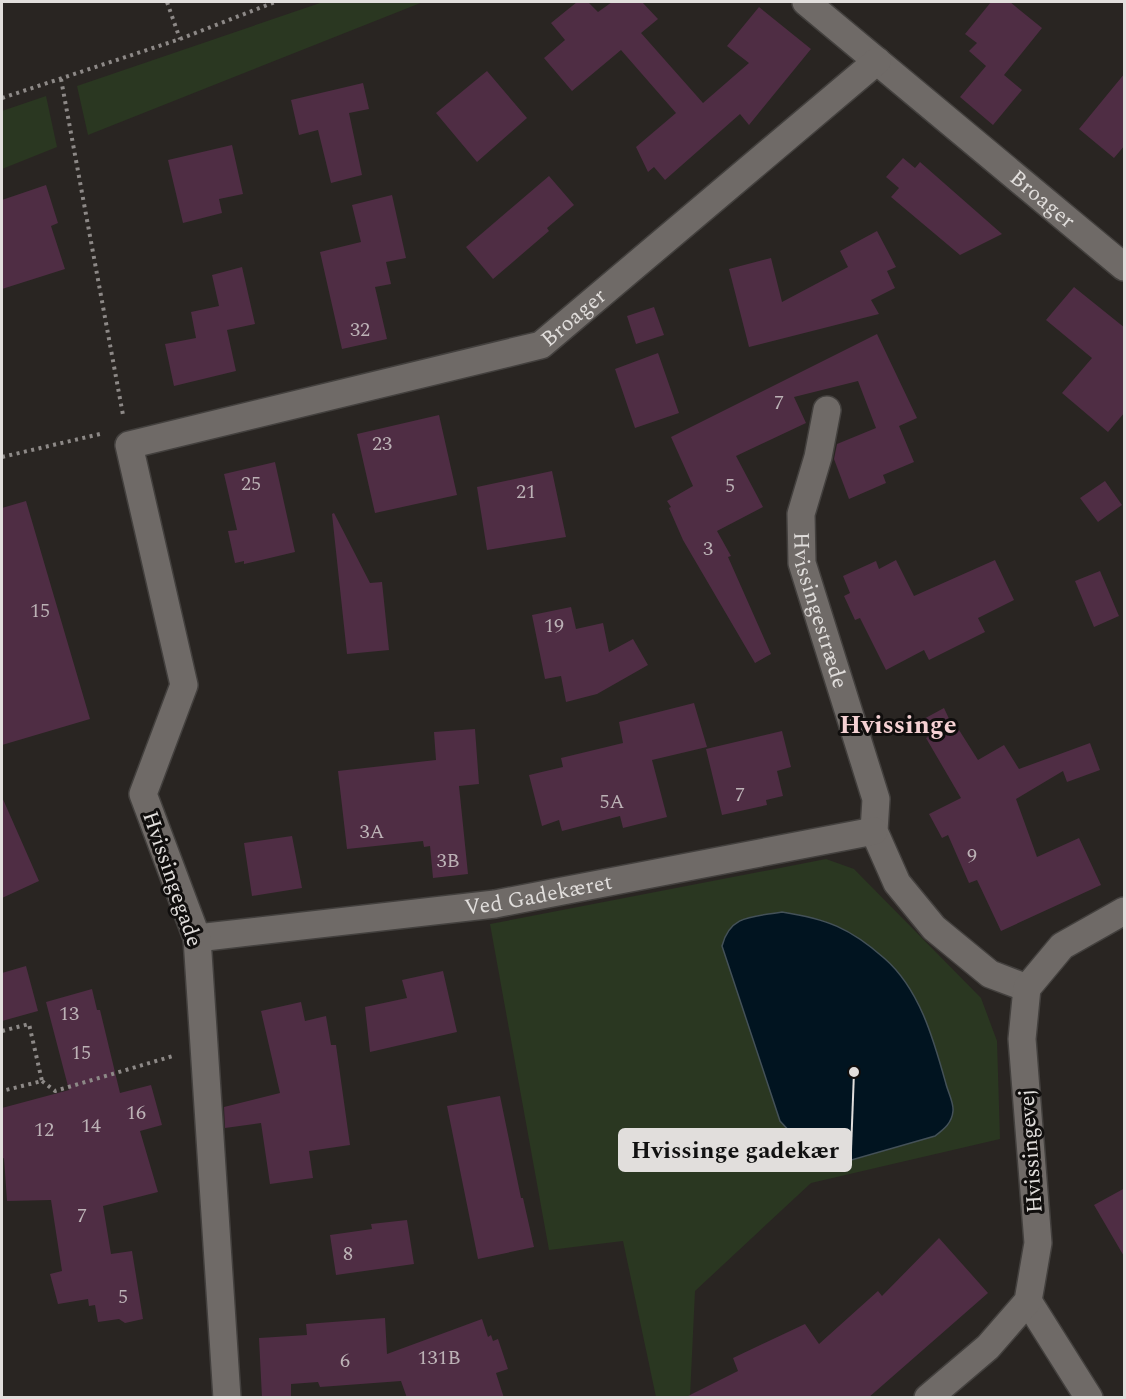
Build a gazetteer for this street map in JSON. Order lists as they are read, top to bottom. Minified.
{"streets":{"street":["Broager","Hvissingestræde","Hvissingegade","Ved Gadekæret","Hvissingevej"]},"crossings":[["Broager","Hvissingegade"],["Hvissingestræde","Ved Gadekæret"],["Hvissingestræde","Hvissingevej"],["Hvissingegade","Ved Gadekæret"]],"districts":["Hvissinge"],"places":["Hvissinge gadekær"],"house_numbers":["32","7","23","25","5","21","3","15","19","7","5A","3A","9","3B","13","15","16","14","12","7","8","5","131B","6"]}
